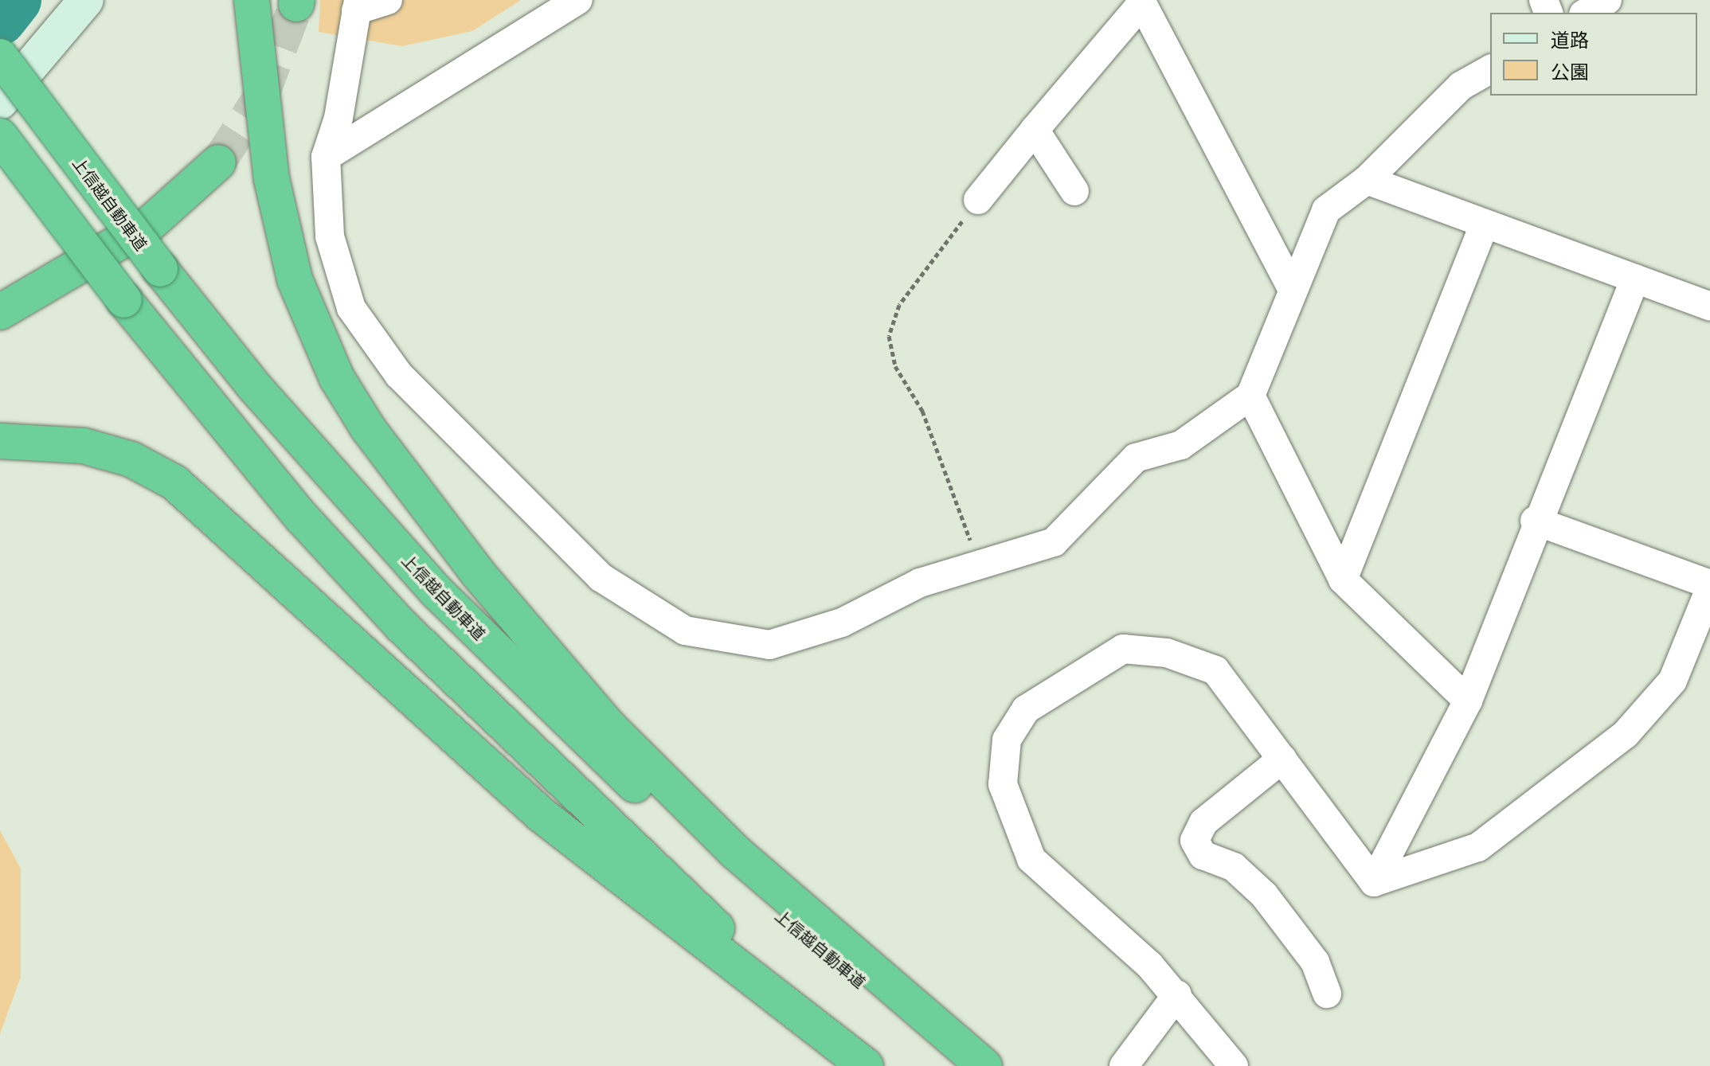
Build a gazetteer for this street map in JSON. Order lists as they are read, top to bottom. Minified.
{"streets":{"highway":["上信越自動車道"]},"legend":["道路","公園"]}
